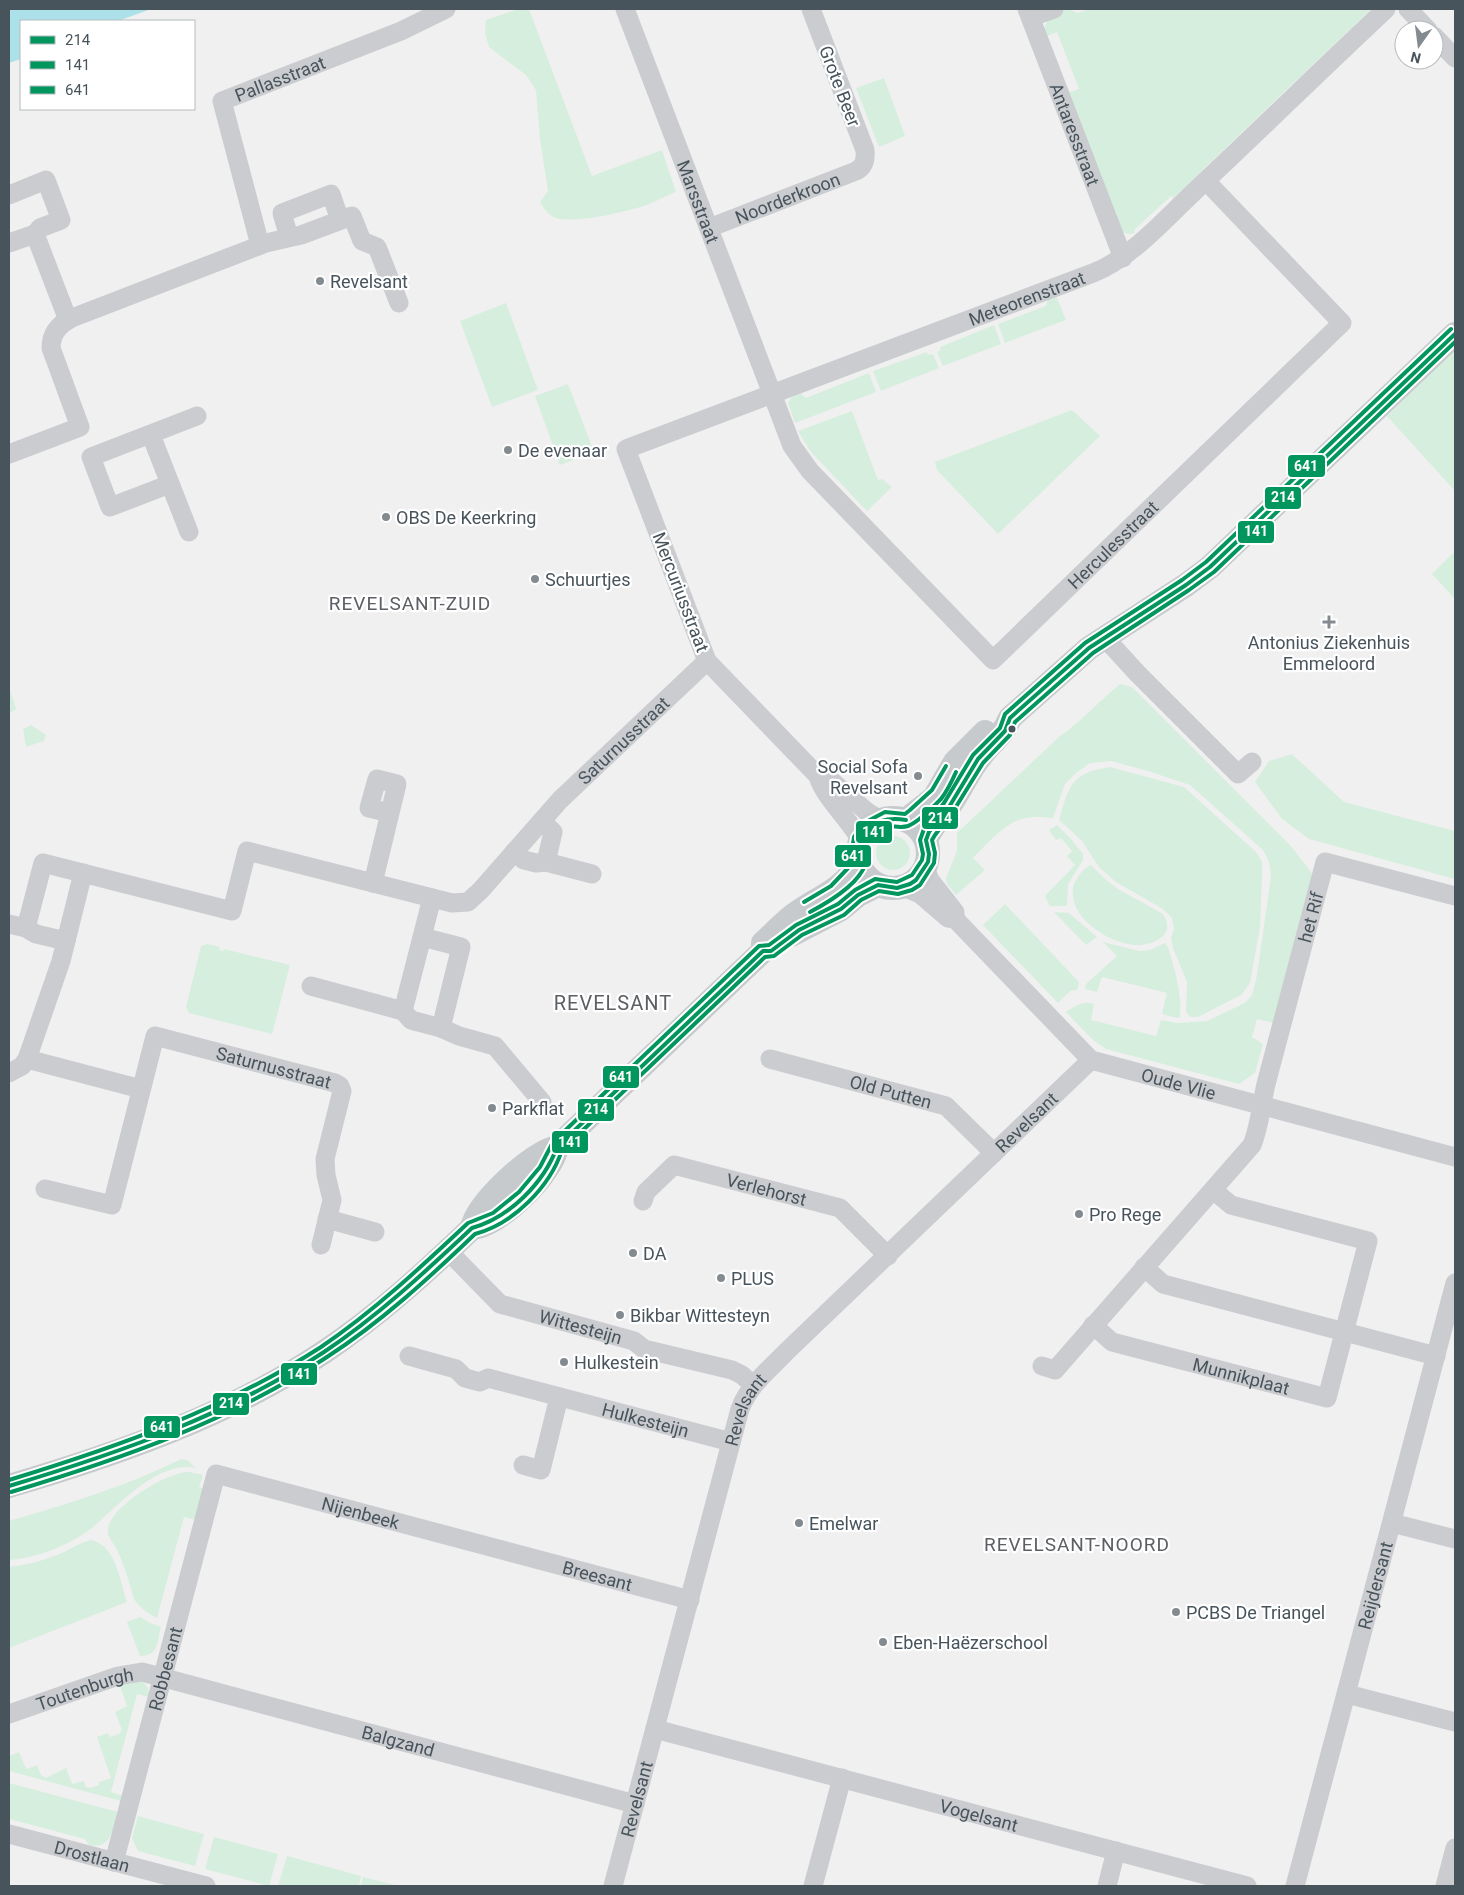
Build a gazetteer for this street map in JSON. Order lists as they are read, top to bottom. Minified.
{"streets":{"street":["Pallasstraat","Grote Beer","Antaresstraat","Noorderkroon","Marsstraat","Meteorenstraat","Herculesstraat","Mercuriusstraat","Saturnusstraat","het Rif","Oude Vlie","Old Putten","Revelsant","Verlehorst","Wittesteijn","Munnikplaat","Hulkesteijn","Nijenbeek","Breesant","Reijdersant","Robbesant","Toutenburgh","Balgzand","Vogelsant","Drostlaan"]},"crossings":[["Grote Beer","Noorderkroon"],["Antaresstraat","Meteorenstraat"],["Noorderkroon","Marsstraat"],["Marsstraat","Meteorenstraat"],["Marsstraat","Herculesstraat"],["Meteorenstraat","Herculesstraat"],["Meteorenstraat","Mercuriusstraat"],["Mercuriusstraat","Saturnusstraat"],["het Rif","Oude Vlie"],["Oude Vlie","Revelsant"],["Old Putten","Revelsant"],["Revelsant","Verlehorst"],["Revelsant","Wittesteijn"],["Revelsant","Hulkesteijn"],["Revelsant","Breesant"],["Revelsant","Balgzand"],["Revelsant","Vogelsant"],["Nijenbeek","Breesant"],["Nijenbeek","Robbesant"],["Robbesant","Toutenburgh"],["Robbesant","Balgzand"],["Robbesant","Drostlaan"],["Toutenburgh","Balgzand"]],"districts":["REVELSANT-ZUID","REVELSANT","REVELSANT-NOORD"],"places":{"other":["Revelsant","De evenaar","OBS De Keerkring","Schuurtjes","Social Sofa Revelsant","Parkflat","Pro Rege","DA","PLUS","Bikbar Wittesteyn","Hulkestein","Emelwar","PCBS De Triangel","Eben-Haëzerschool"],"health":["Antonius Ziekenhuis Emmeloord"]},"lines":["transit line 641","transit line 214","transit line 141"],"legend":["214","141","641"],"north":"bottom"}
